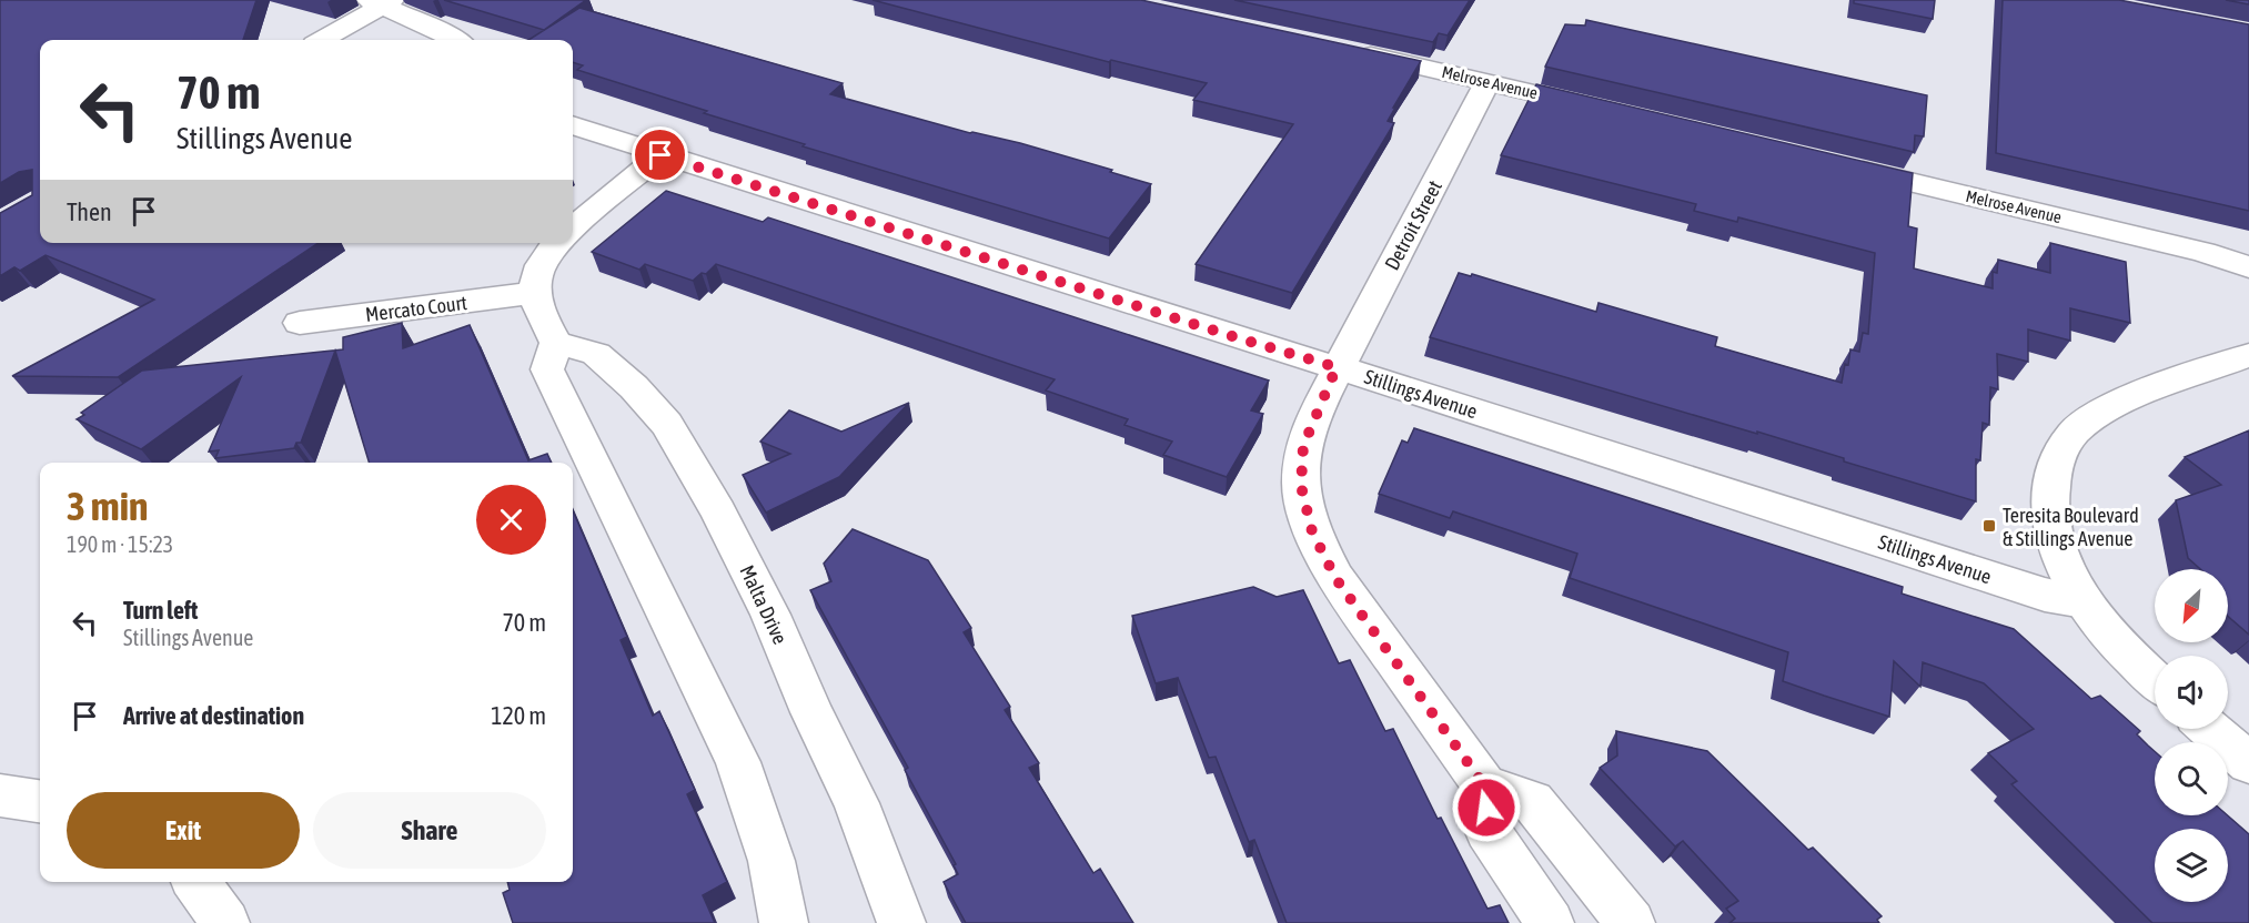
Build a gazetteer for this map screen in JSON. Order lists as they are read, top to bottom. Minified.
{"streets":{"street":["Melrose Avenue","Detroit Street","Mercato Court","Stillings Avenue","Malta Drive"]},"crossings":[["Melrose Avenue","Detroit Street"],["Detroit Street","Stillings Avenue"]],"places":{"transit":["Teresita Boulevard & Stillings Avenue"]},"north":"bottom left","page":{"turn":["70 m","Stillings Avenue"],"then":"Then","heading":["3 min","190 m · 15:23"],"list":[{"name":"Turn left","note":"Stillings Avenue","value":"70 m"},{"name":"Arrive at destination","value":"120 m"}],"buttons":["Exit","Share"]}}
